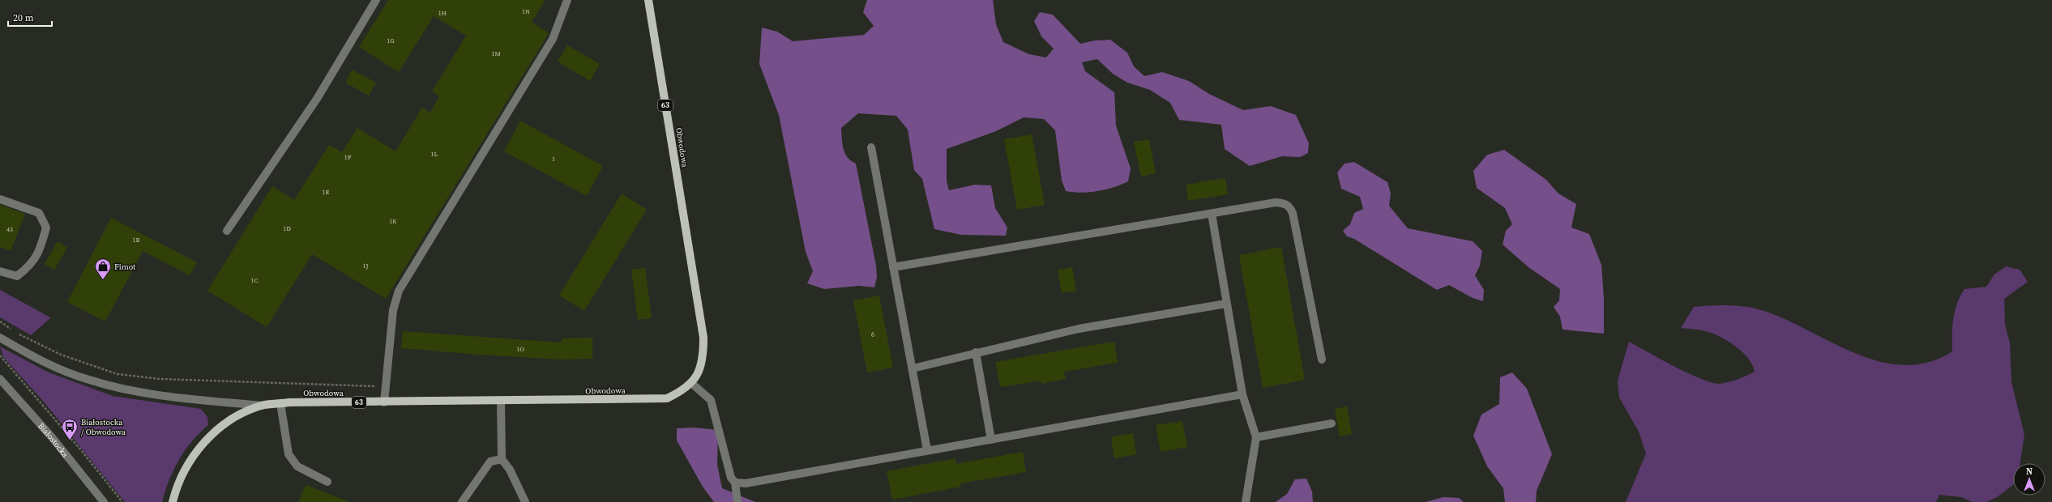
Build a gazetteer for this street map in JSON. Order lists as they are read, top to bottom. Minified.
{"streets":{"main road":["63","Obwodowa"],"street":["Białostocka"]},"places":{"shop":["Fimot"],"bus stop":["Białostocka / Obwodowa"]},"house_numbers":["1N","1H","1G","1M","1L","1F","1","1E","1K","1D","43","1B","1J","1C","6","1O"],"scale_bar":"20 m","north":"top"}
